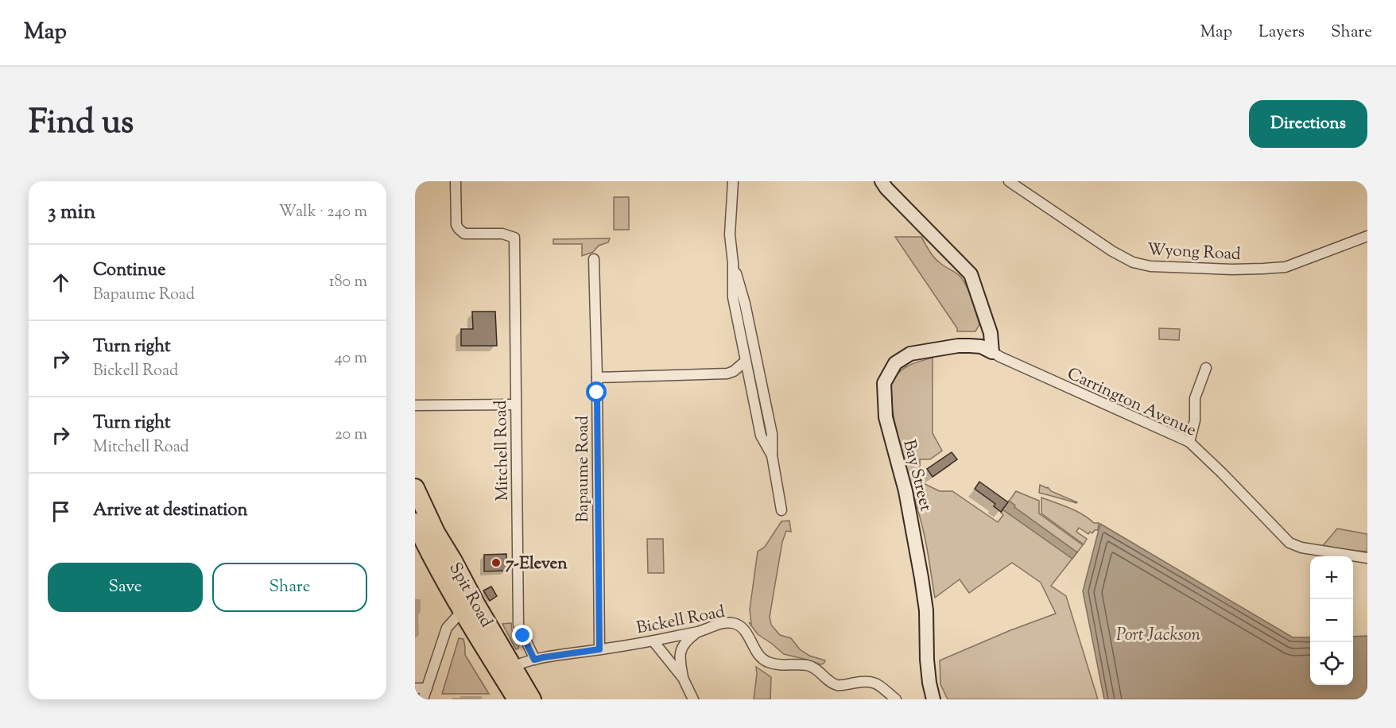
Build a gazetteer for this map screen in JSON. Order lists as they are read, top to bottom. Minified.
{"streets":{"highway":["Spit Road"],"street":["Wyong Road","Carrington Avenue","Mitchell Road","Bapaume Road","Bay Street","Bickell Road"]},"crossings":[["Carrington Avenue","Bay Street"],["Mitchell Road","Bickell Road"],["Bapaume Road","Bickell Road"],["Spit Road","Bickell Road"]],"water":["Port Jackson"],"places":["7-Eleven"],"page":{"header":"Map","nav":["Map","Layers","Share"],"title":"Find us","buttons":["Directions",["Save","Share"]],"heading":["3 min","Walk · 240 m"],"list":[["Continue","Bapaume Road","180 m"],["Turn right","Bickell Road","40 m"],["Turn right","Mitchell Road","20 m"],"Arrive at destination"],"map_buttons":["+","−"]}}
